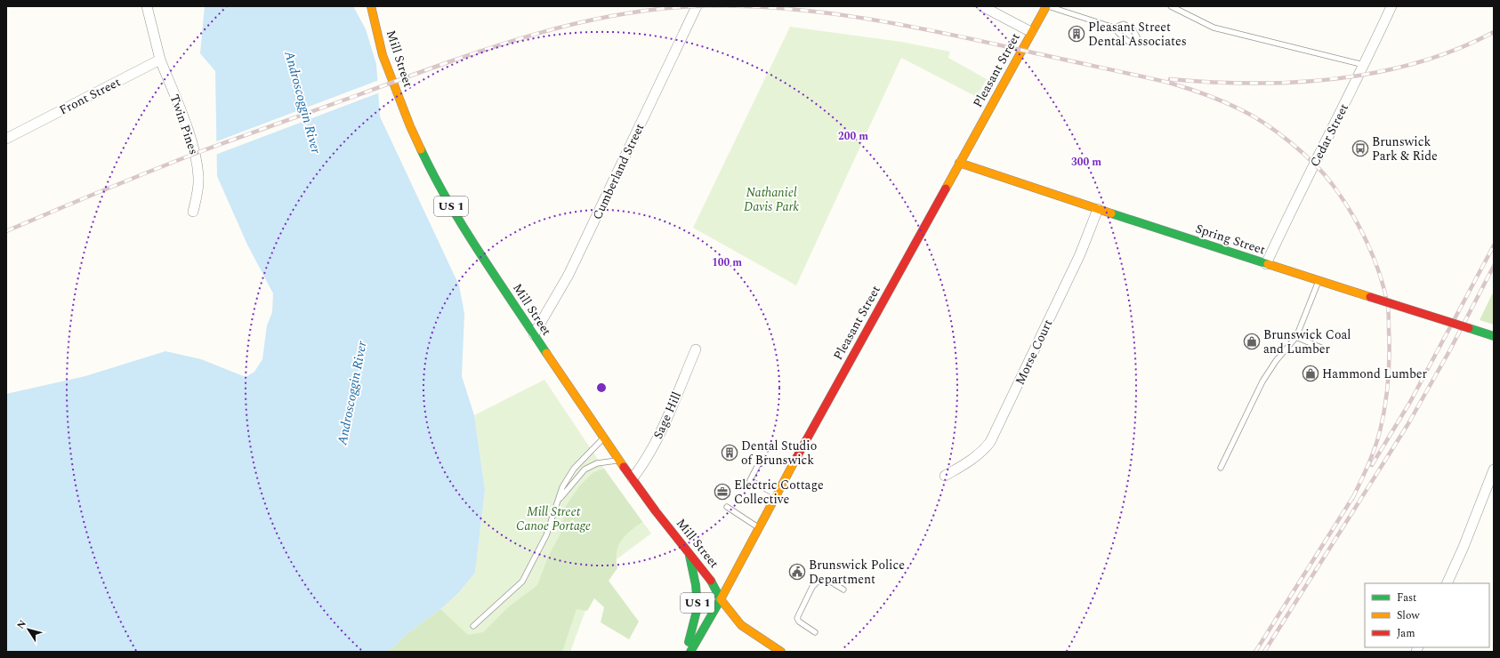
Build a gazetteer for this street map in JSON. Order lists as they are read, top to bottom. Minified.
{"streets":{"main road":["Mill Street","Pleasant Street","US 1","Spring Street"],"street":["Front Street","Twin Pines","Cedar Street","Cumberland Street","Morse Court","Sage Hill"]},"crossings":[["Mill Street","Pleasant Street"],["Mill Street","Cumberland Street"],["Mill Street","US 1"],["Mill Street","Sage Hill"],["Pleasant Street","Spring Street"],["Front Street","Twin Pines"],["Cedar Street","Spring Street"],["Spring Street","Morse Court"]],"water":["Androscoggin River"],"parks":["Nathaniel Davis Park","Mill Street Canoe Portage"],"places":{"building":["Pleasant Street Dental Associates","Dental Studio of Brunswick"],"bus stop":["Brunswick Park & Ride"],"shop":["Brunswick Coal and Lumber","Hammond Lumber"],"office":["Electric Cottage Collective"],"public building":["Brunswick Police Department"]},"legend":["Fast","Slow","Jam"],"north":"top left","rings":["200 m","300 m","100 m"]}
